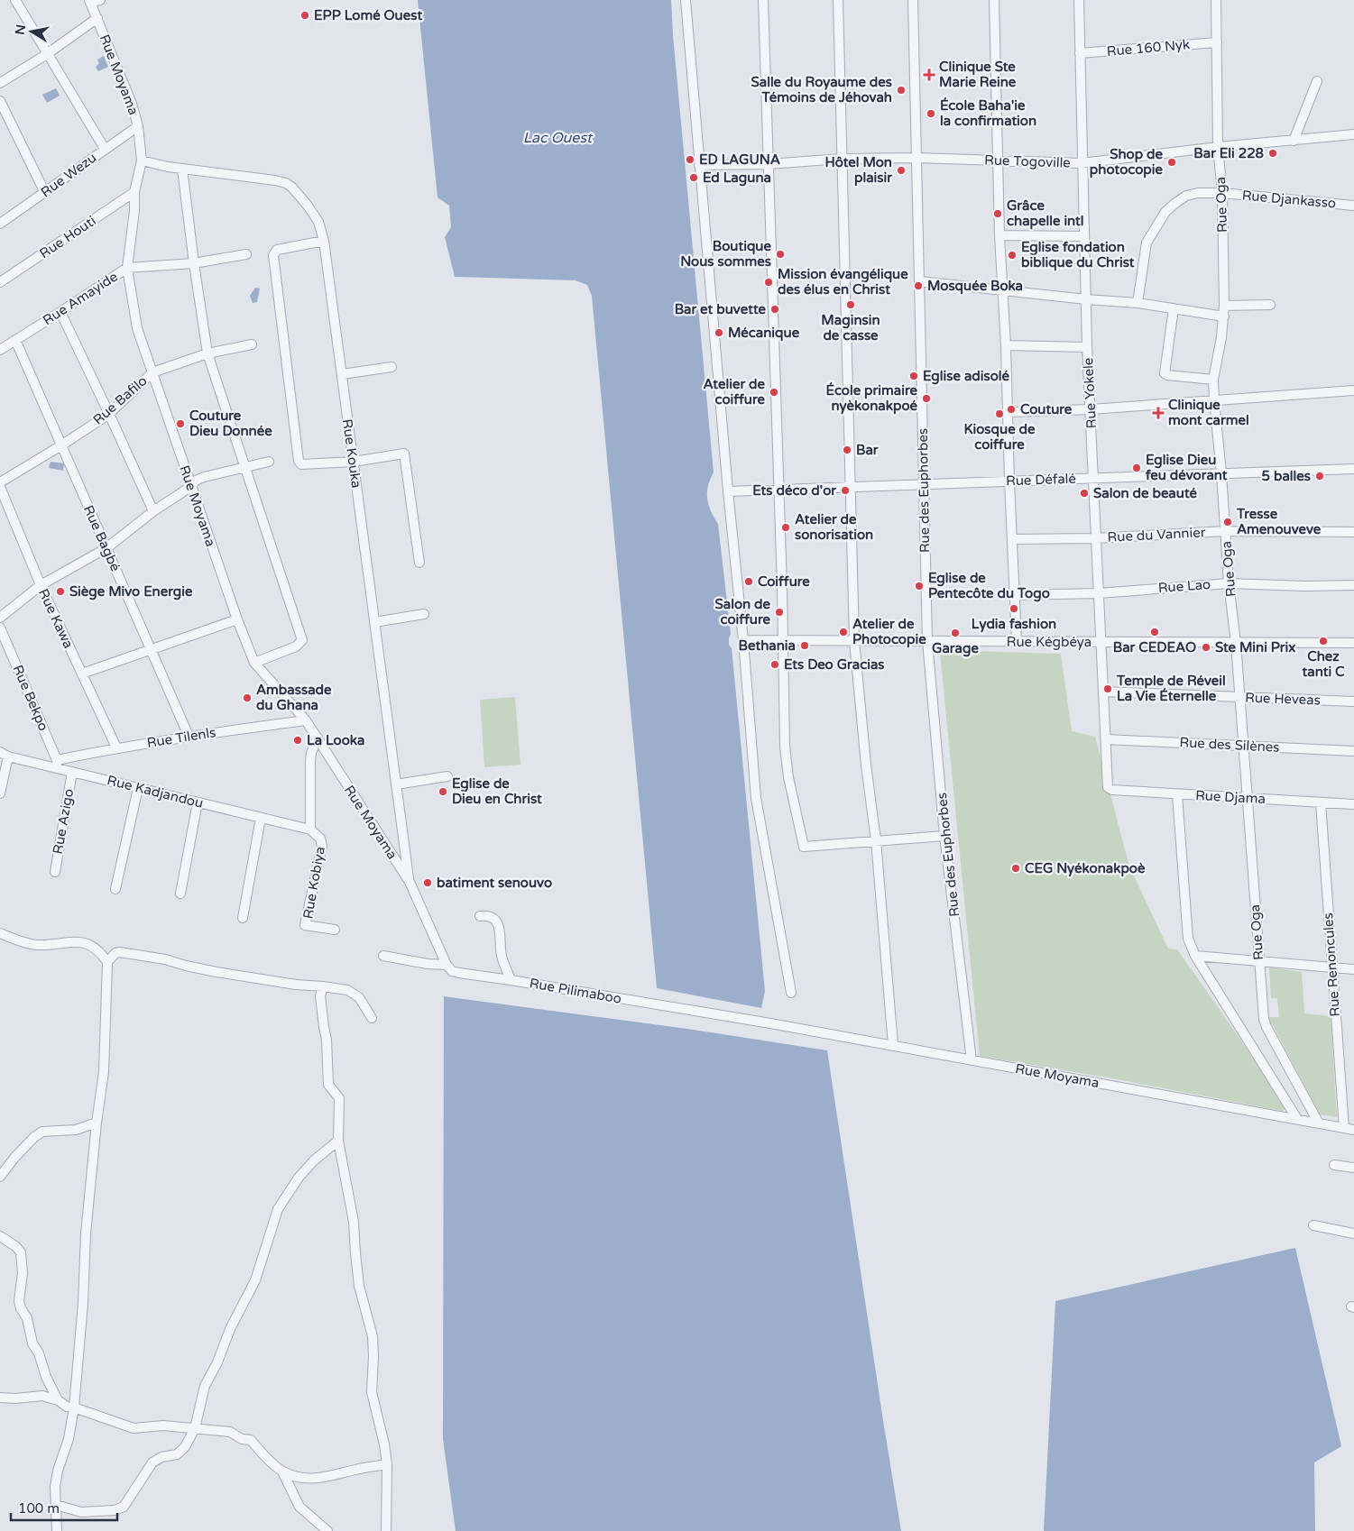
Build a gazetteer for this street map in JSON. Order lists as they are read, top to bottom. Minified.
{"streets":{"street":["Rue 160 Nyk","Rue Moyama","Rue Togoville","Rue Wezu","Rue Djankasso","Rue Oga","Rue Houti","Rue Amayide","Rue Yokele","Rue Bafilo","Rue Kouka","Rue Défalé","Rue des Euphorbes","Rue du Vannier","Rue Bagbé","Rue Lao","Rue Kawa","Rue Kégbéya","Rue Bekpo","Rue Heveas","Rue Tilenls","Rue des Silènes","Rue Kadjandou","Rue Djama","Rue Azigo","Rue Kobiya","Rue Renoncules","Rue Pilimaboo"]},"crossings":[["Rue 160 Nyk","Rue Oga"],["Rue 160 Nyk","Rue Yokele"],["Rue Moyama","Rue Wezu"],["Rue Moyama","Rue Oga"],["Rue Moyama","Rue Houti"],["Rue Moyama","Rue Amayide"],["Rue Moyama","Rue Bafilo"],["Rue Moyama","Rue Kouka"],["Rue Moyama","Rue des Euphorbes"],["Rue Moyama","Rue Tilenls"],["Rue Moyama","Rue Kobiya"],["Rue Moyama","Rue Renoncules"],["Rue Moyama","Rue Pilimaboo"],["Rue Togoville","Rue Oga"],["Rue Togoville","Rue Yokele"],["Rue Togoville","Rue des Euphorbes"],["Rue Djankasso","Rue Oga"],["Rue Oga","Rue Défalé"],["Rue Oga","Rue du Vannier"],["Rue Oga","Rue Lao"],["Rue Oga","Rue Kégbéya"],["Rue Oga","Rue Heveas"],["Rue Oga","Rue des Silènes"],["Rue Oga","Rue Djama"],["Rue Amayide","Rue Bagbé"],["Rue Yokele","Rue Défalé"],["Rue Yokele","Rue du Vannier"],["Rue Yokele","Rue Lao"],["Rue Yokele","Rue Kégbéya"],["Rue Yokele","Rue Heveas"],["Rue Yokele","Rue des Silènes"],["Rue Yokele","Rue Djama"],["Rue Bafilo","Rue Bagbé"],["Rue Défalé","Rue des Euphorbes"],["Rue des Euphorbes","Rue Kégbéya"],["Rue Bagbé","Rue Tilenls"],["Rue Kawa","Rue Tilenls"],["Rue Bekpo","Rue Tilenls"],["Rue Bekpo","Rue Kadjandou"],["Rue Tilenls","Rue Kadjandou"],["Rue Kadjandou","Rue Azigo"],["Rue Kadjandou","Rue Kobiya"],["Rue Djama","Rue Renoncules"]],"water":["Lac Ouest"],"places":{"other":["EPP Lomé Ouest","Salle du Royaume des Témoins de Jéhovah","École Baha'ie la confirmation","Bar Eli 228","ED LAGUNA","Shop de photocopie","Hôtel Mon plaisir","Ed Laguna","Grâce chapelle intl","Boutique Nous sommes","Eglise fondation biblique du Christ","Mission évangélique des élus en Christ","Mosquée Boka","Maginsin de casse","Bar et buvette","Mécanique","Eglise adisolé","Atelier de coiffure","École primaire nyèkonakpoé","Couture","Kiosque de coiffure","Couture Dieu Donnée","Bar","Eglise Dieu feu dévorant","5 balles","Ets déco d'or","Salon de beauté","Tresse Amenouveve","Atelier de sonorisation","Coiffure","Eglise de Pentecôte du Togo","Siège Mivo Energie","Lydia fashion","Salon de coiffure","Atelier de Photocopie","Bar CEDEAO","Garage","Chez tanti C","Bethania","Ste Mini Prix","Ets Deo Gracias","Temple de Réveil La Vie Éternelle","Ambassade du Ghana","La Looka","Eglise de Dieu en Christ","CEG Nyékonakpoè","batiment senouvo"],"health":["Clinique Ste Marie Reine","Clinique mont carmel"]},"scale_bar":"100 m","north":"left"}
